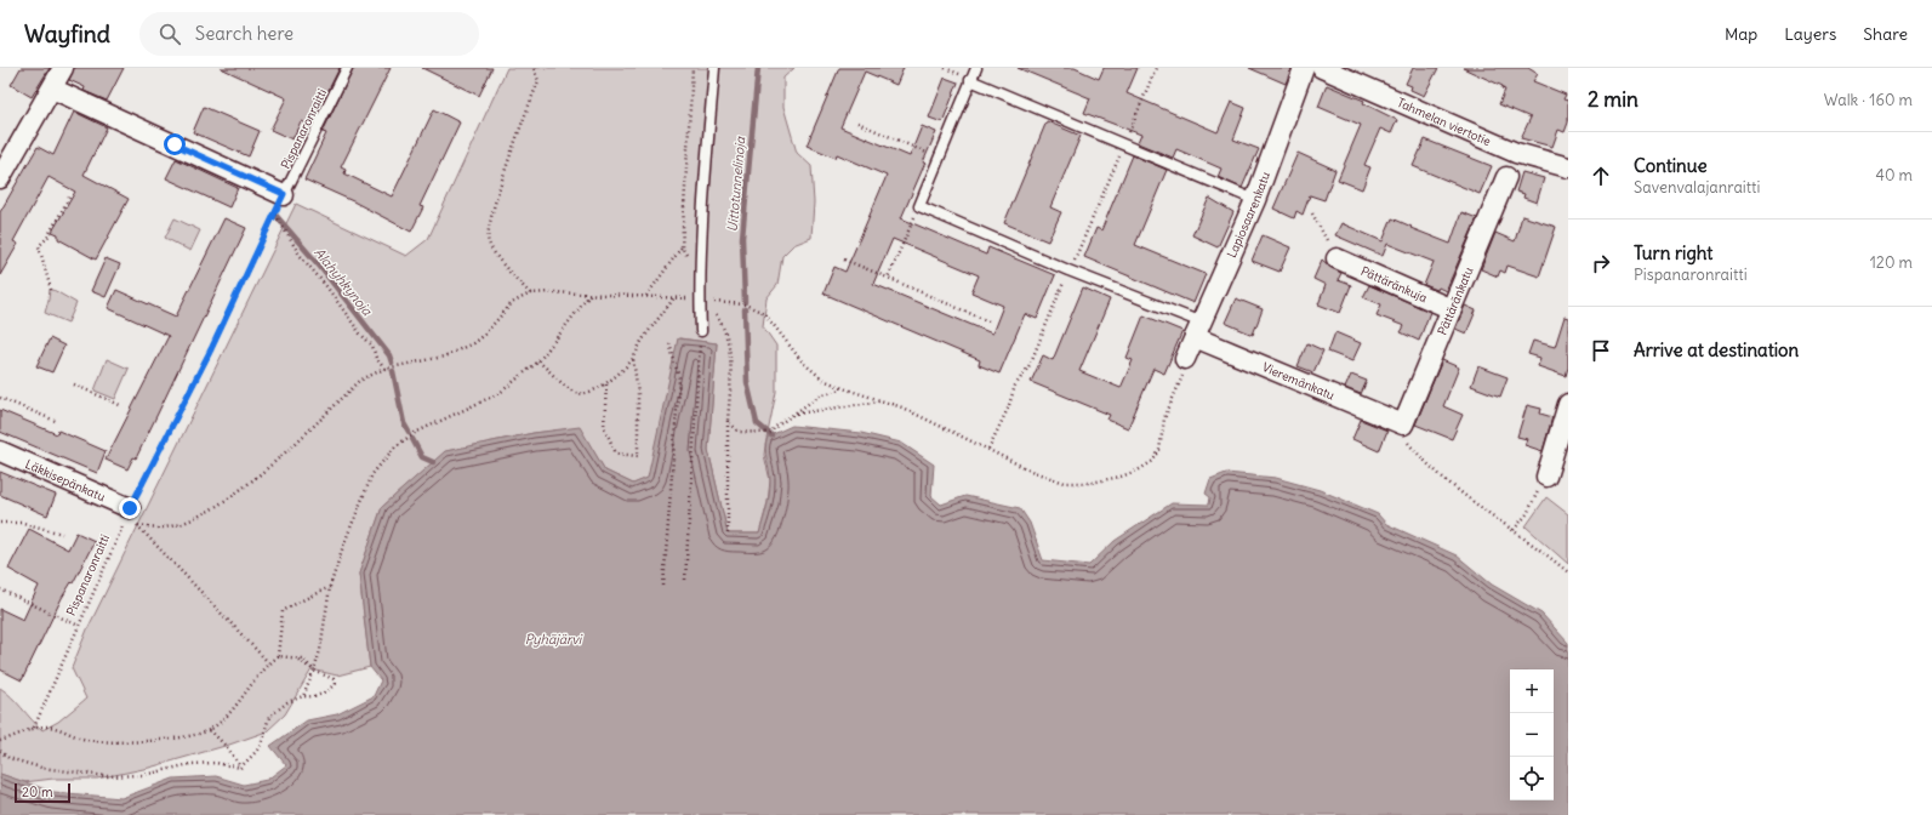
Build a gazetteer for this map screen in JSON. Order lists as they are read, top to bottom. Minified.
{"streets":{"street":["Tahmelan viertotie","Lapiosaarenkatu","Pättäränkuja","Pättäränkatu","Vieremänkatu","Läkkisepänkatu"],"lane":["Pispanaronraitti"]},"crossings":[["Pispanaronraitti","Läkkisepänkatu"],["Lapiosaarenkatu","Vieremänkatu"],["Pättäränkuja","Pättäränkatu"],["Pättäränkatu","Vieremänkatu"]],"water":["Uittotunnelinoja","Alahyhkynoja","Pyhäjärvi"],"scale_bar":"20 m","page":{"header":"Wayfind","search":"Search here","nav":["Map","Layers","Share"],"heading":["2 min","Walk · 160 m"],"list":[["Continue","Savenvalajanraitti","40 m"],["Turn right","Pispanaronraitti","120 m"],"Arrive at destination"],"map_buttons":["+","−"],"scale":"20 m"}}
